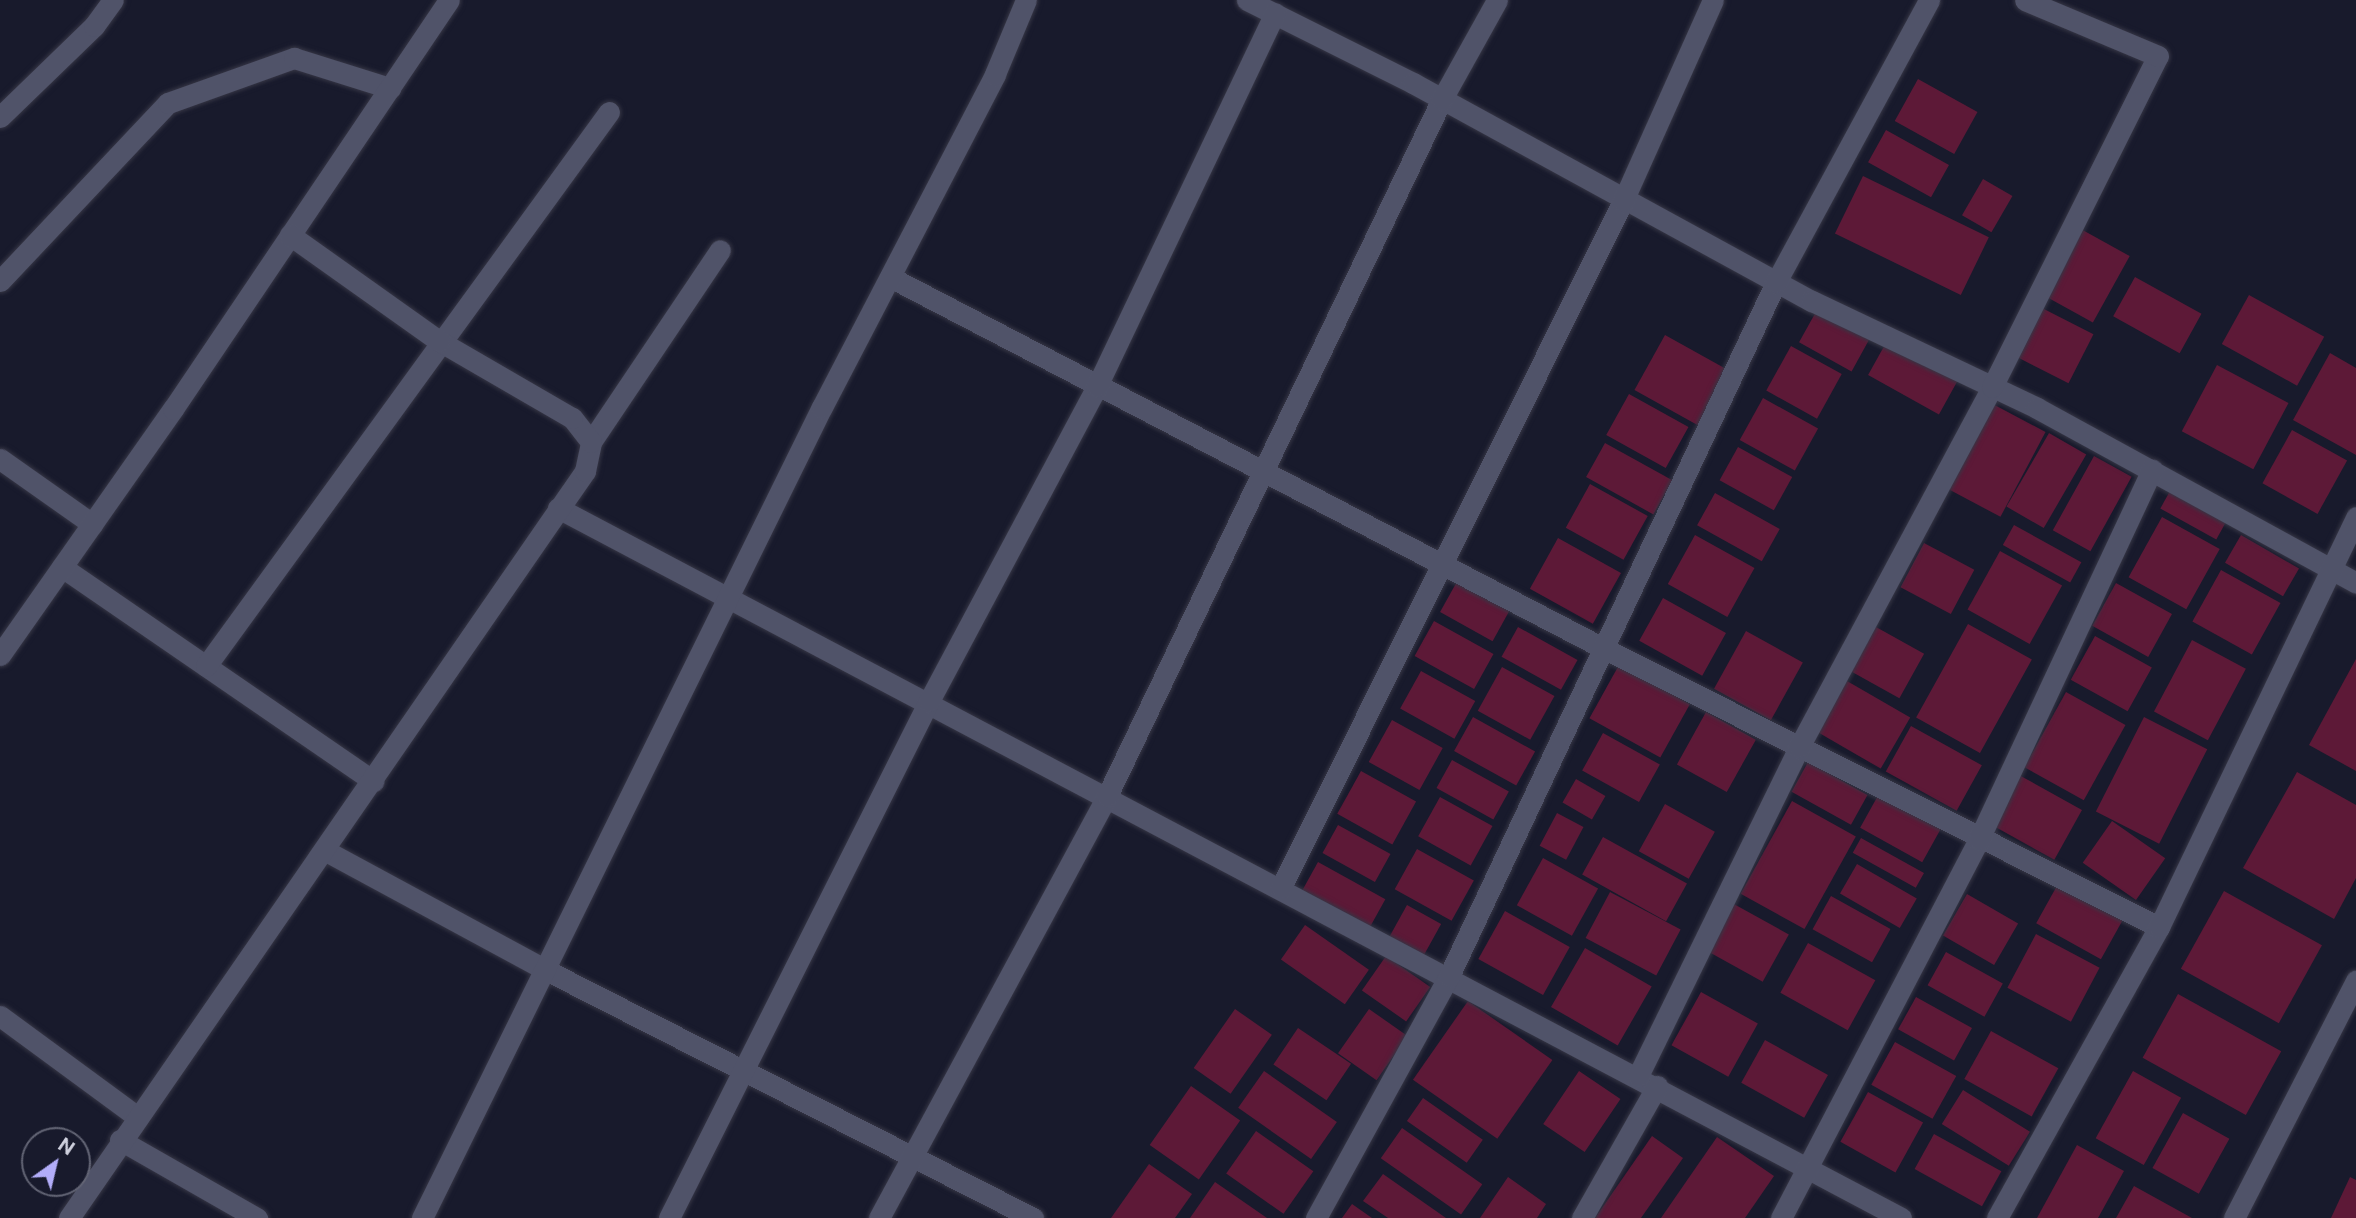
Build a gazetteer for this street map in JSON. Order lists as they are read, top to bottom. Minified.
{"north":"top right"}
